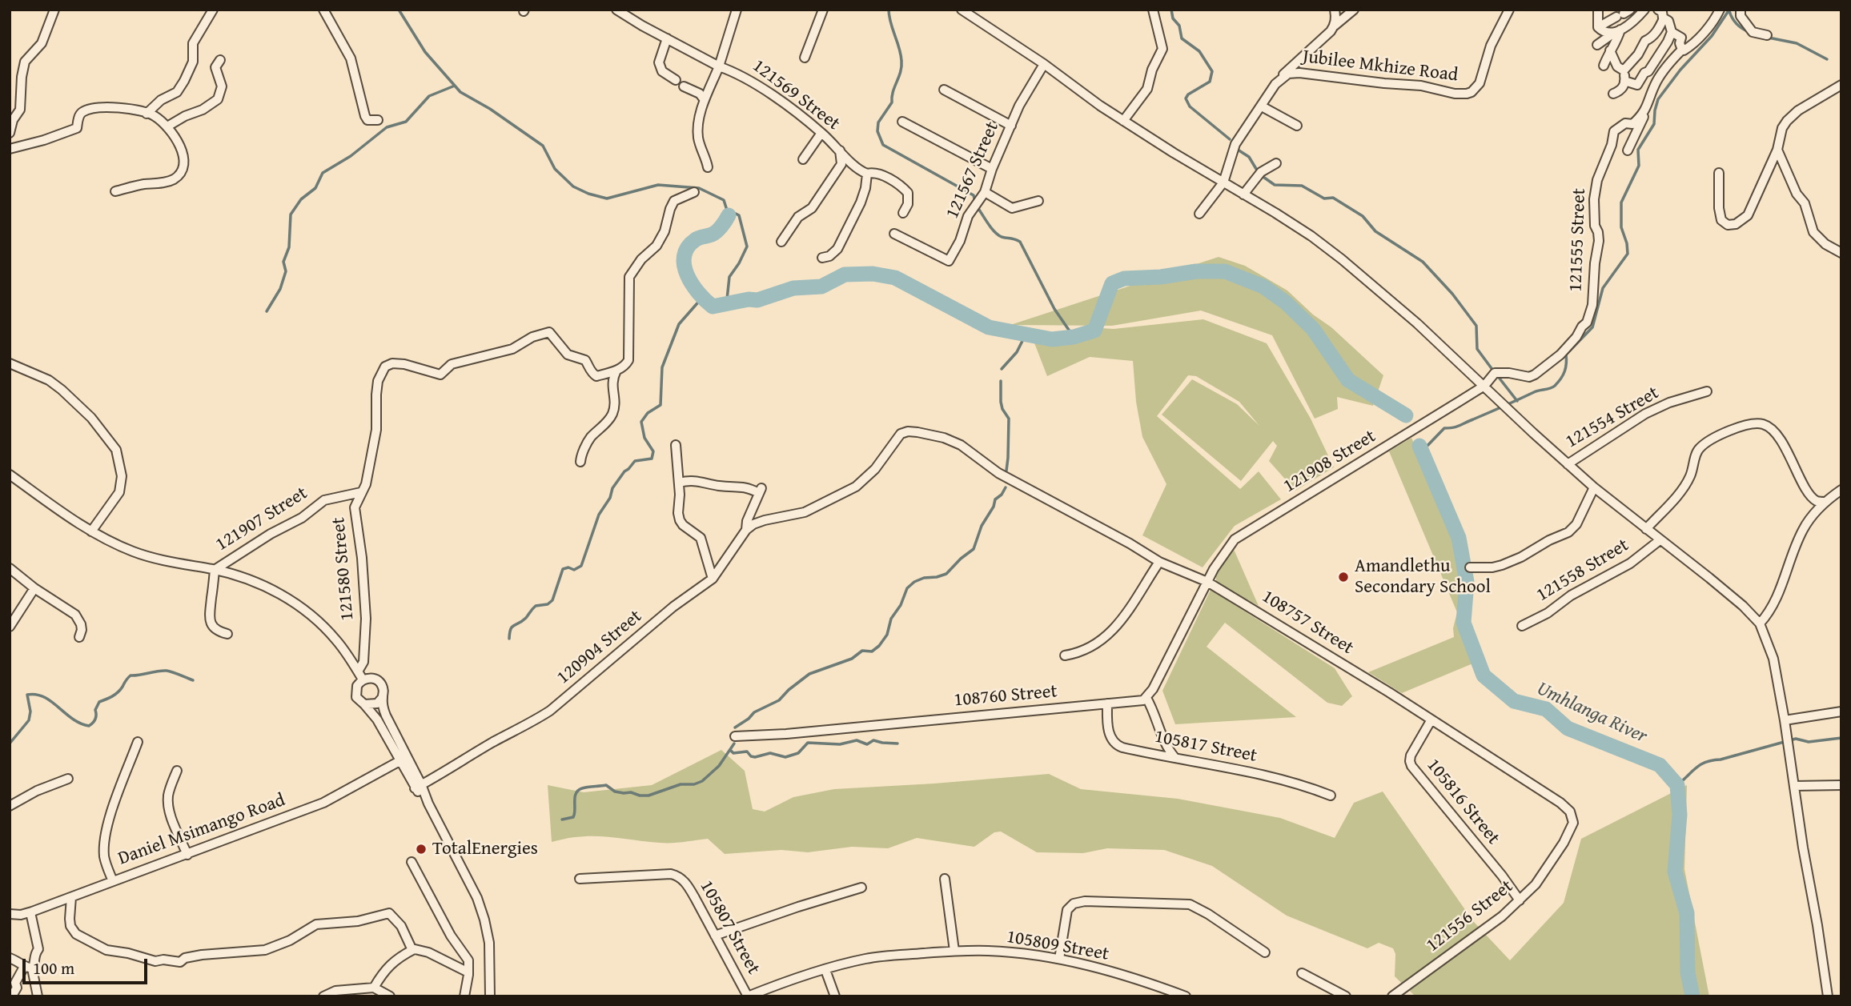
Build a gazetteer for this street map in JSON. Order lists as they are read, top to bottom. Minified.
{"streets":{"street":["Jubilee Mkhize Road","121569 Street","121567 Street","121555 Street","121554 Street","121908 Street","121907 Street","121580 Street","121558 Street","108757 Street","120904 Street","108760 Street","105817 Street","105816 Street","Daniel Msimango Road","121556 Street","105807 Street","105809 Street"]},"crossings":[["121555 Street","121908 Street"],["121908 Street","108757 Street"],["121907 Street","121580 Street"],["108757 Street","120904 Street"],["108757 Street","105816 Street"],["108757 Street","121556 Street"],["108760 Street","105817 Street"],["105816 Street","121556 Street"],["105807 Street","105809 Street"]],"water":["Umhlanga River"],"places":["Amandlethu Secondary School","TotalEnergies"],"scale_bar":"100 m"}
